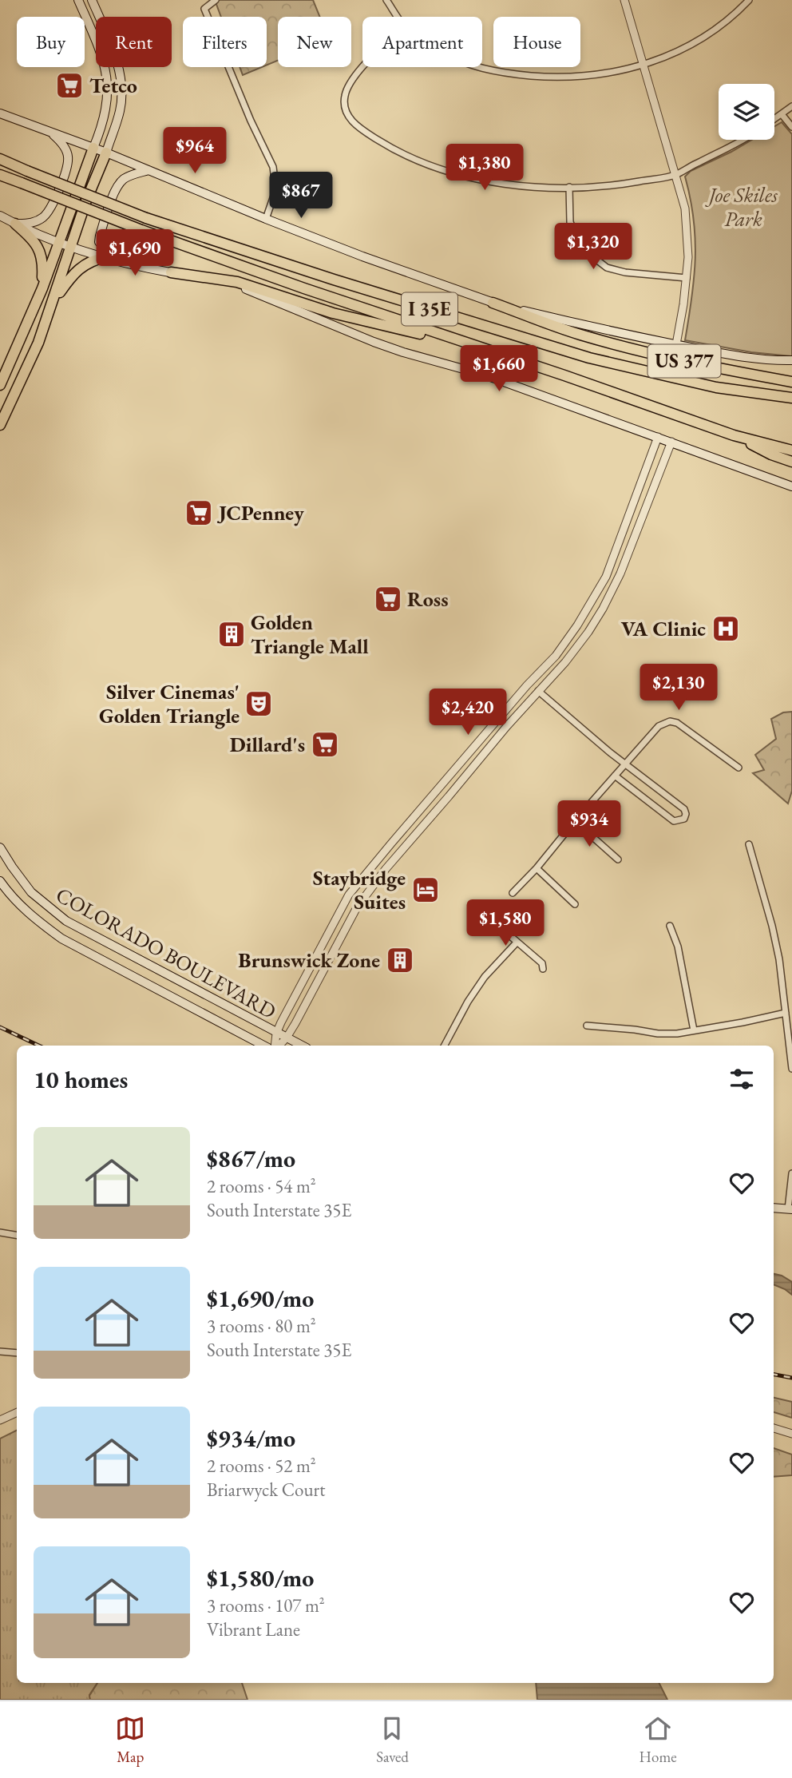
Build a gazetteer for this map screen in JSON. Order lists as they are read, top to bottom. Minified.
{"streets":{"highway":["I 35E","US 377"],"main road":["COLORADO BOULEVARD"]},"parks":["Joe Skiles Park"],"places":{"supermarket":["Tetco","JCPenney","Ross","Dillard's"],"hospital":["VA Clinic"],"building":["Golden Triangle Mall","Brunswick Zone"],"theatre":["Silver Cinemas' Golden Triangle"],"hotel":["Staybridge Suites"]},"page":{"chip":["Buy","Rent","Filters","New","Apartment","House"],"price":["$964","$1,380","$867","$1,320","$1,690","$1,660","$2,130","$2,420","$934","$1,580"],"heading":"10 homes","list":[{"name":"$867/mo","note":"2 rooms · 54 m² · South Interstate 35E"},{"name":"$1,690/mo","note":"3 rooms · 80 m² · South Interstate 35E"},{"name":"$934/mo","note":"2 rooms · 52 m² · Briarwyck Court"},{"name":"$1,580/mo","note":"3 rooms · 107 m² · Vibrant Lane"}],"tabs":["Map","Saved","Home"]}}
